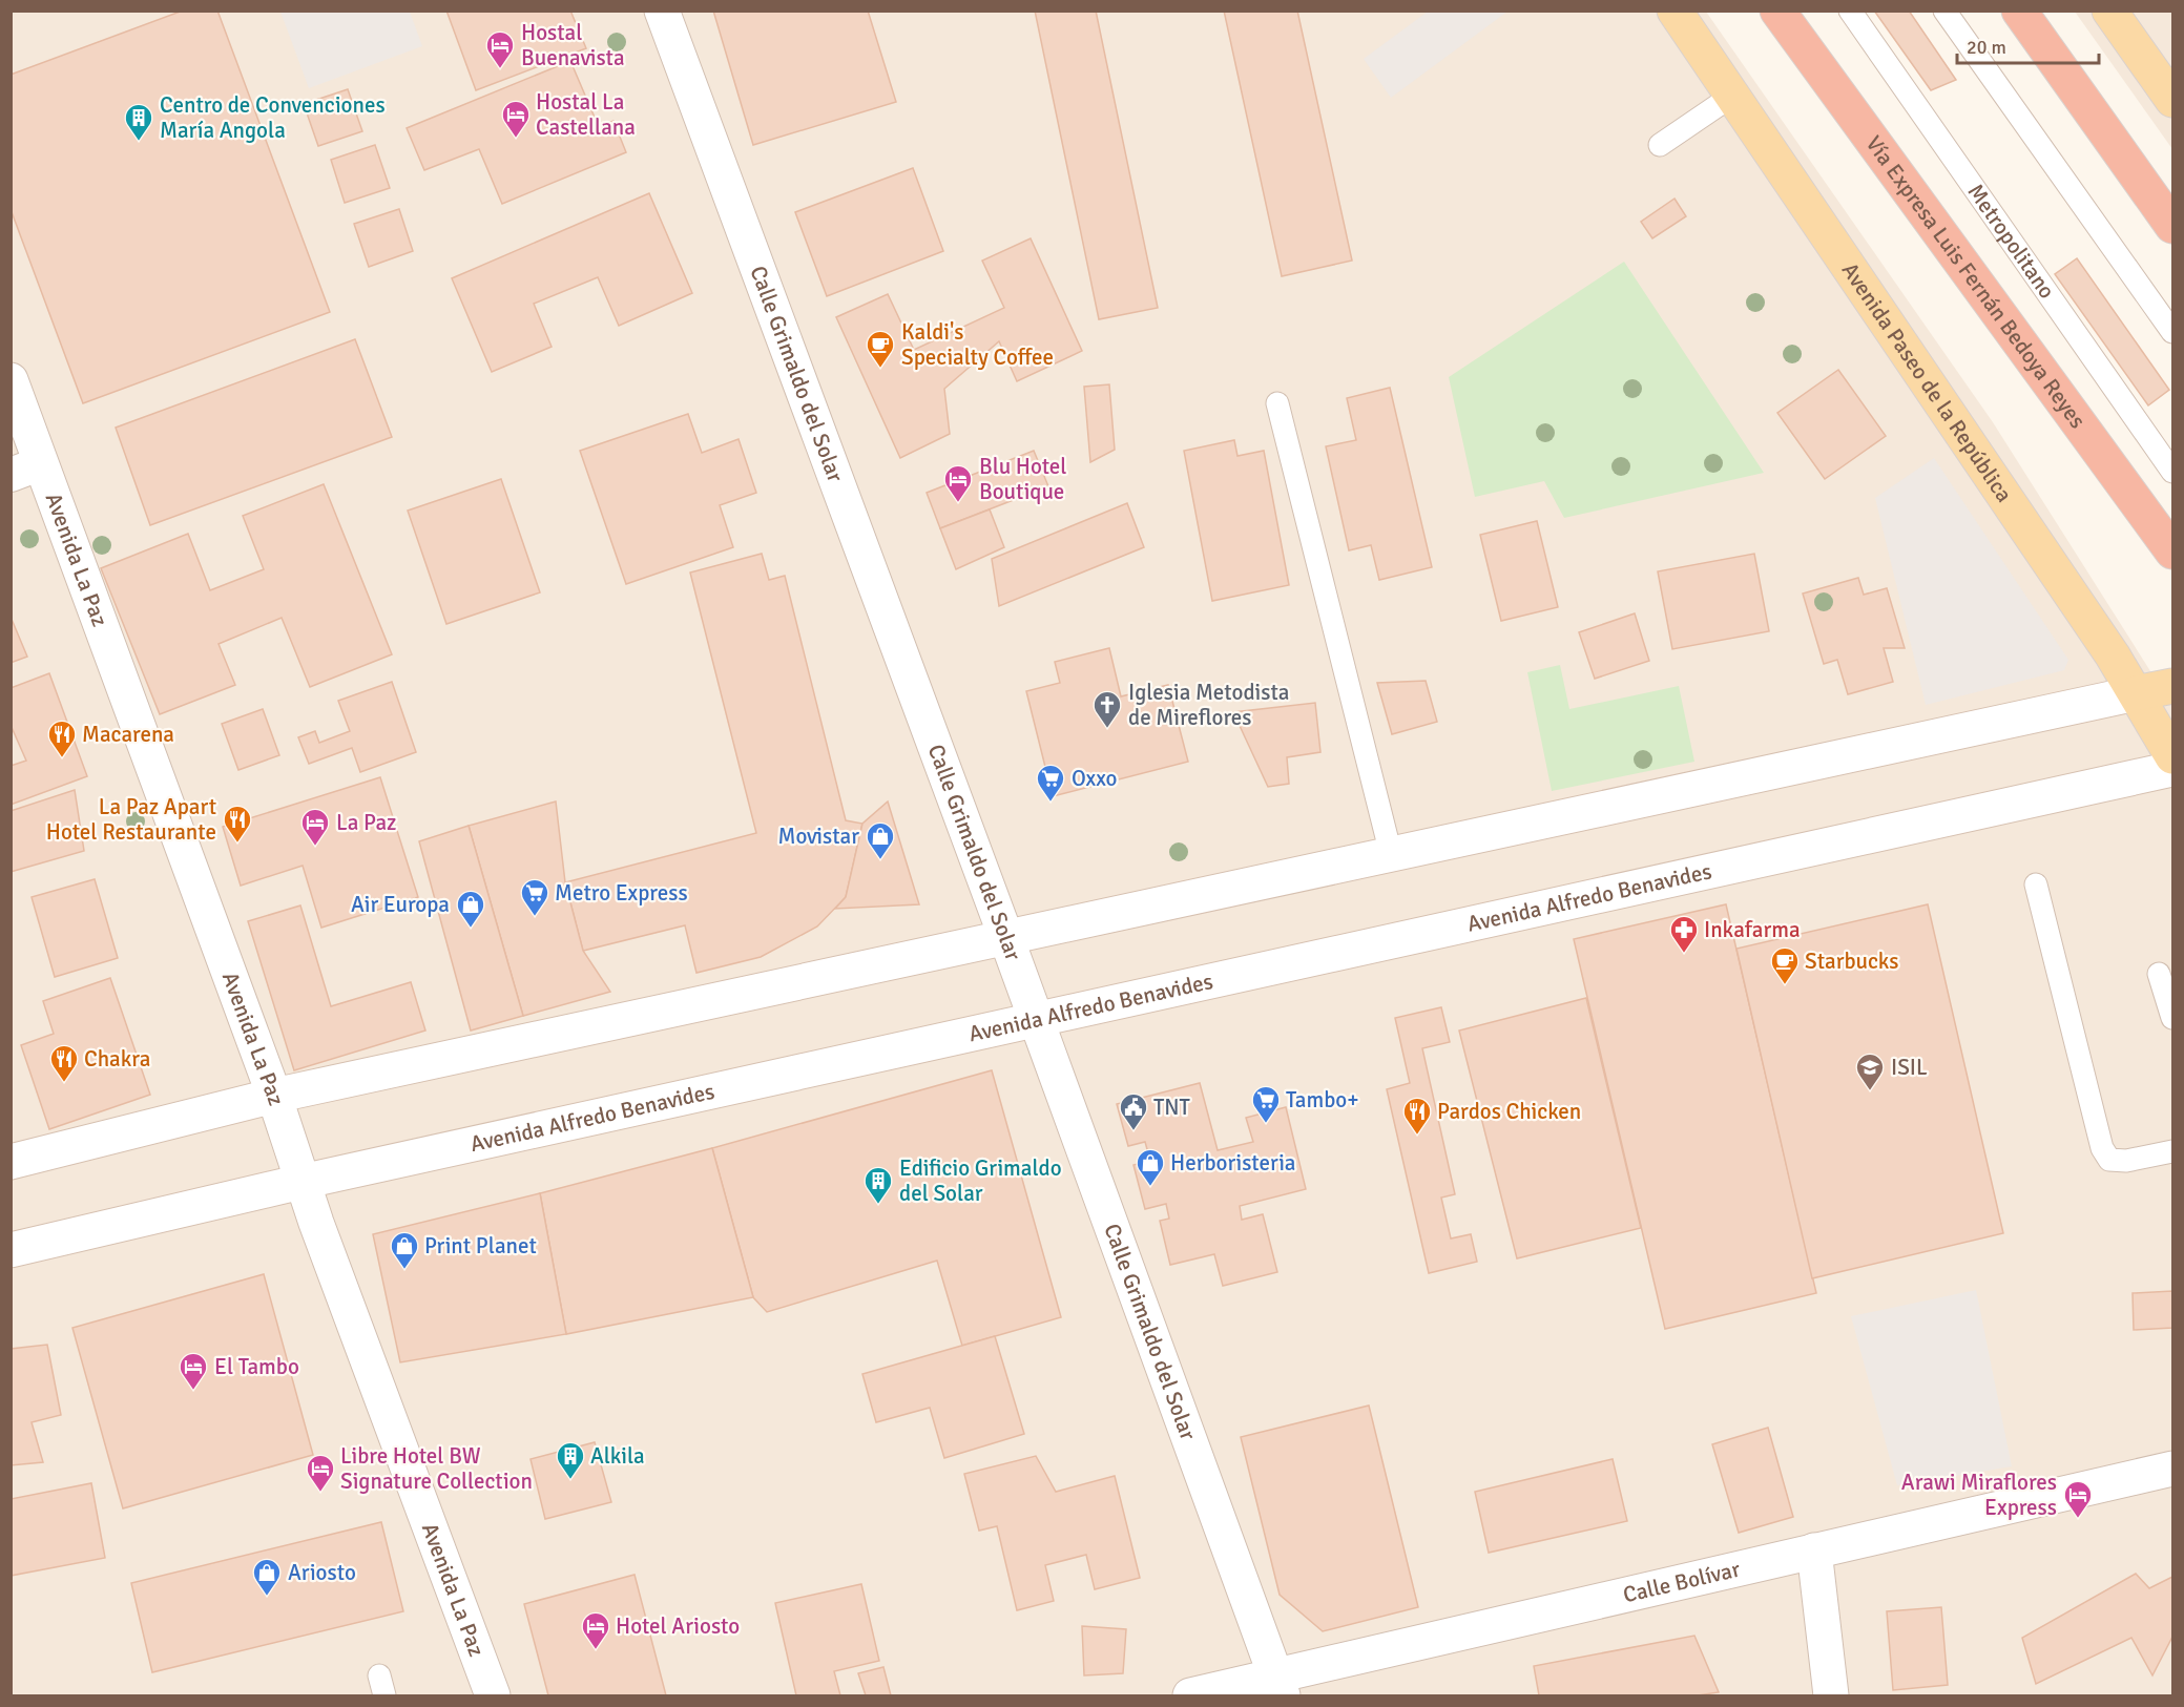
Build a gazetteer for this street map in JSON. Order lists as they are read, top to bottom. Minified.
{"streets":{"highway":["Vía Expresa Luis Fernán Bedoya Reyes"],"main road":["Calle Grimaldo del Solar","Avenida Paseo de la República","Avenida La Paz","Avenida Alfredo Benavides","Calle Bolívar"],"lane":["Metropolitano"]},"crossings":[["Calle Grimaldo del Solar","Avenida Alfredo Benavides"],["Calle Grimaldo del Solar","Calle Bolívar"],["Avenida La Paz","Avenida Alfredo Benavides"]],"places":{"hotel":["Hostal Buenavista","Hostal La Castellana","Blu Hotel Boutique","La Paz","El Tambo","Libre Hotel BW Signature Collection","Arawi Miraflores Express","Hotel Ariosto"],"building":["Centro de Convenciones María Angola","Edificio Grimaldo del Solar","Alkila"],"cafe":["Kaldi's Specialty Coffee","Starbucks"],"church":["Iglesia Metodista de Mireflores"],"restaurant":["Macarena","La Paz Apart Hotel Restaurante","Chakra","Pardos Chicken"],"supermarket":["Oxxo","Metro Express","Tambo+"],"shop":["Movistar","Air Europa","Herboristeria","Print Planet","Ariosto"],"pharmacy":["Inkafarma"],"school or university":["ISIL"],"public building":["TNT"]},"scale_bar":"20 m"}
